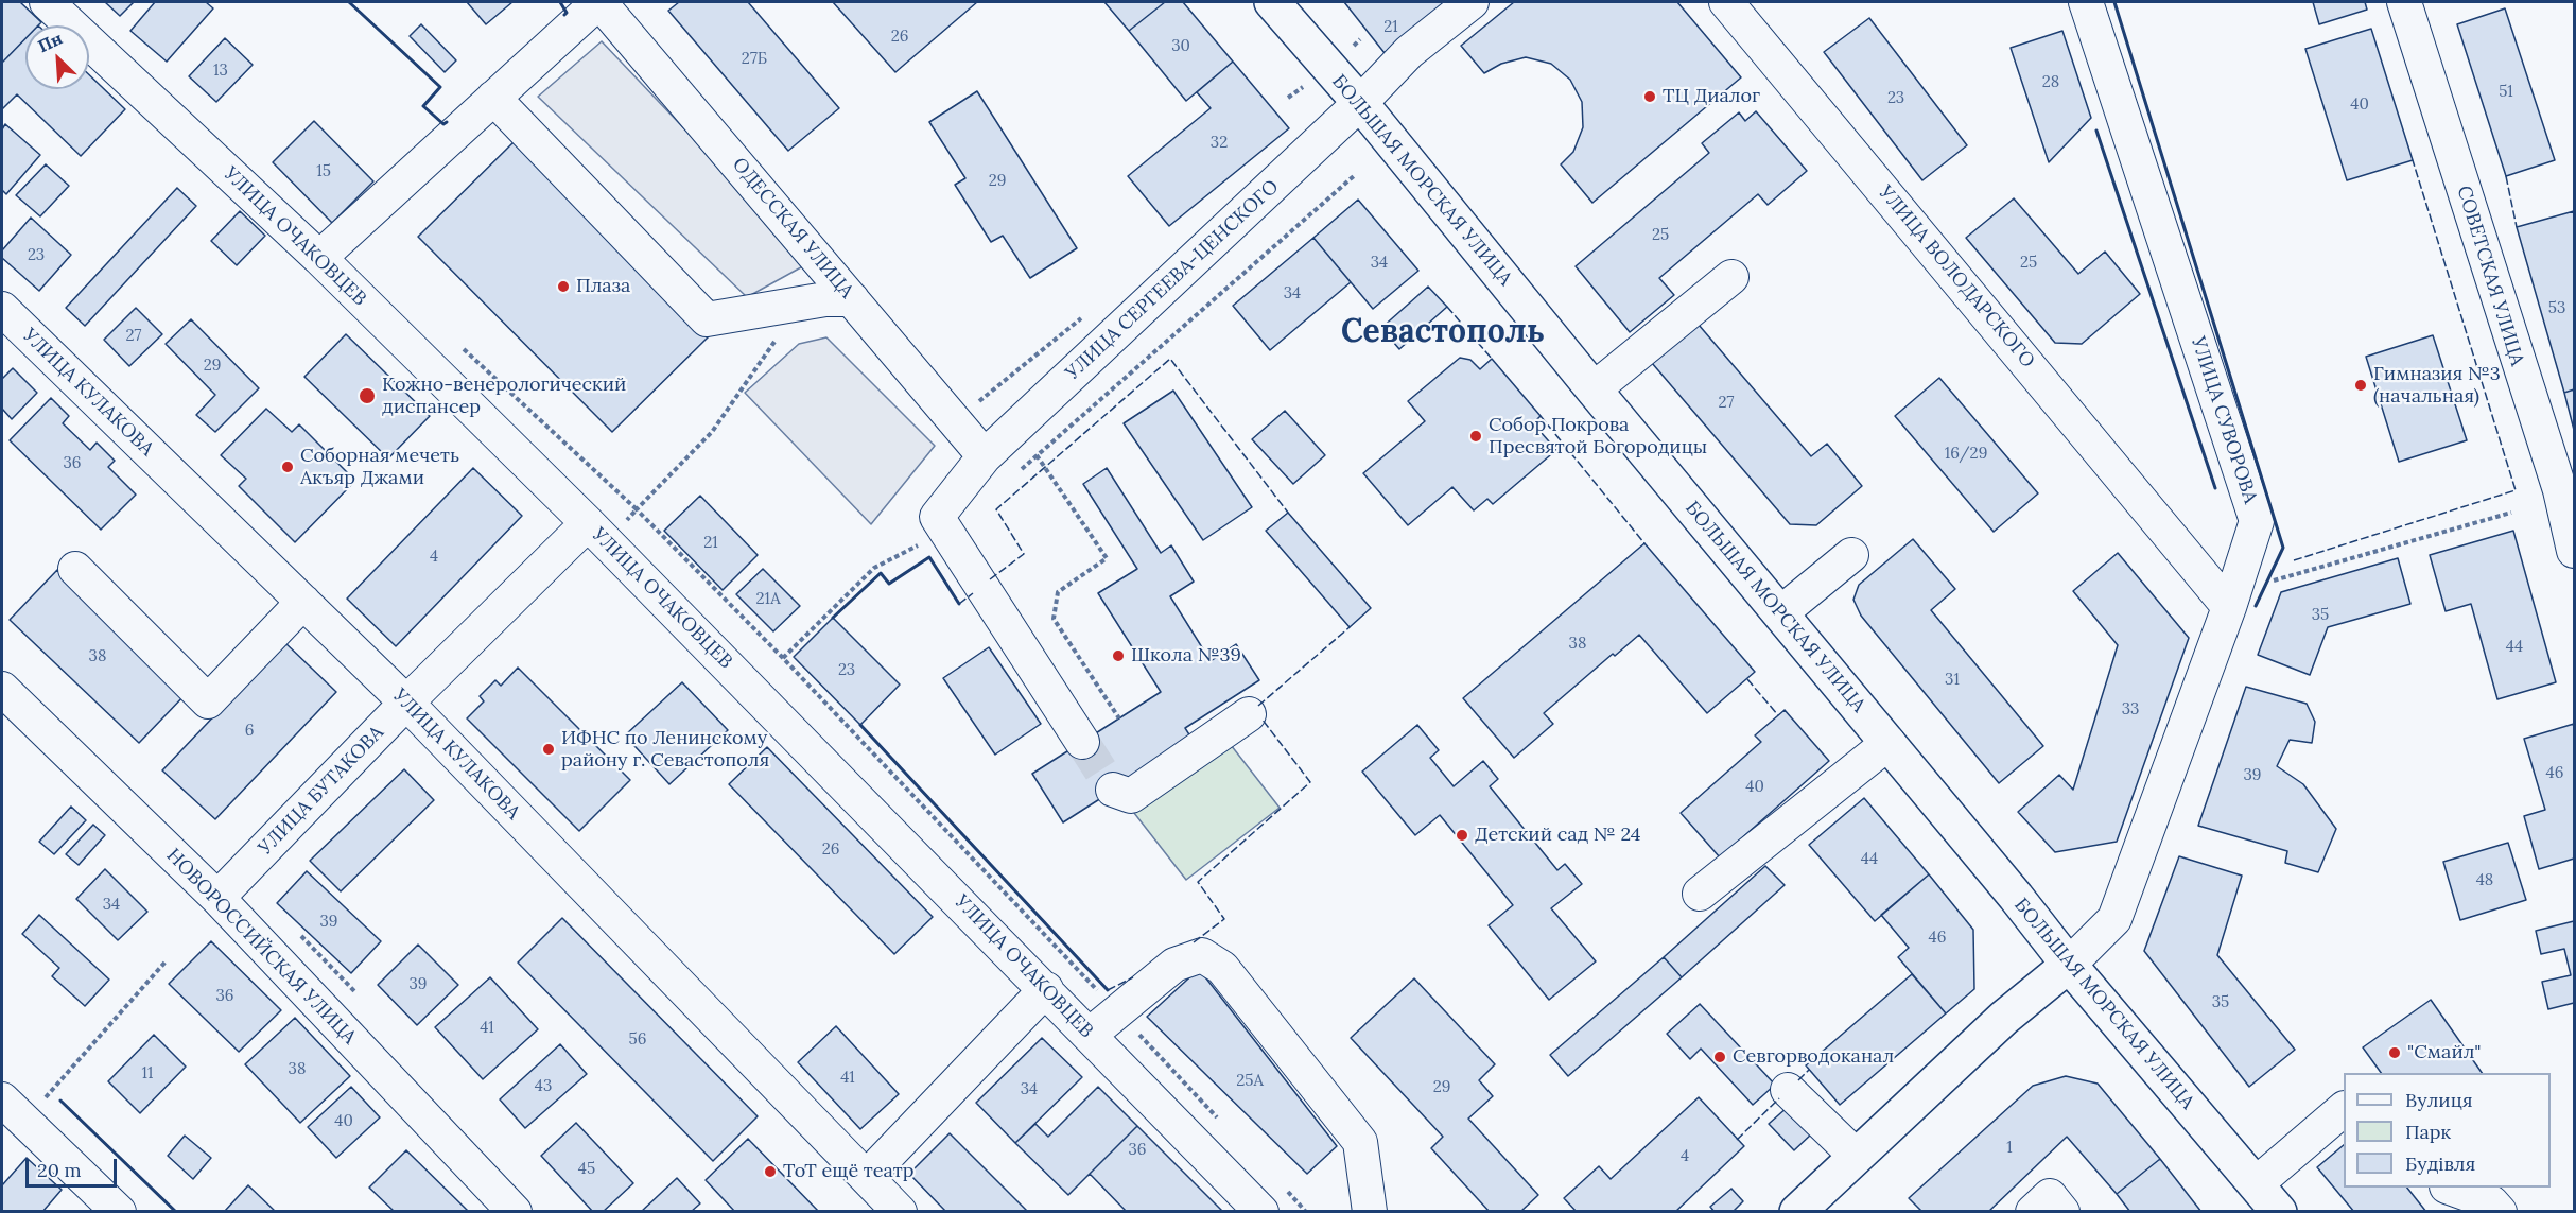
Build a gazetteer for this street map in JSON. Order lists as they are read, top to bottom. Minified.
{"streets":{"main road":["БОЛЬШАЯ МОРСКАЯ УЛИЦА"],"street":["ОДЕССКАЯ УЛИЦА","УЛИЦА ОЧАКОВЦЕВ","СОВЕТСКАЯ УЛИЦА","УЛИЦА ВОЛОДАРСКОГО","УЛИЦА СЕРГЕЕВА-ЦЕНСКОГО","УЛИЦА КУЛАКОВА","УЛИЦА СУВОРОВА","УЛИЦА БУТАКОВА","НОВОРОССИЙСКАЯ УЛИЦА"]},"crossings":[["БОЛЬШАЯ МОРСКАЯ УЛИЦА","УЛИЦА СЕРГЕЕВА-ЦЕНСКОГО"],["БОЛЬШАЯ МОРСКАЯ УЛИЦА","УЛИЦА СУВОРОВА"],["ОДЕССКАЯ УЛИЦА","УЛИЦА СЕРГЕЕВА-ЦЕНСКОГО"],["УЛИЦА ОЧАКОВЦЕВ","УЛИЦА БУТАКОВА"],["УЛИЦА ВОЛОДАРСКОГО","УЛИЦА СУВОРОВА"],["УЛИЦА КУЛАКОВА","УЛИЦА БУТАКОВА"],["УЛИЦА БУТАКОВА","НОВОРОССИЙСКАЯ УЛИЦА"]],"districts":["Севастополь"],"places":["ТЦ Диалог","Плаза","Гимназия №3 (начальная)","Кожно-венерологический диспансер","Собор Покрова Пресвятой Богородицы","Соборная мечеть Акъяр Джами","Школа №39","ИФНС по Ленинскому району г. Севастополя","Детский сад № 24","\"Смайл\"","Севгорводоканал","ТоТ ещё театр"],"house_numbers":["21","26","30","27Б","13","28","51","23","40","32","15","29","25","23","34","25","34","53","27","29","27","16/29","36","21","4","21А","35","38","44","38","23","31","33","6","46","39","40","26","44","48","34","39","46","39","36","35","41","56","38","11","41","25А","43","29","34","40","1","36","4","45"],"legend":["Вулиця","Парк","Будівля"],"scale_bar":"20 m","north":"top left"}
